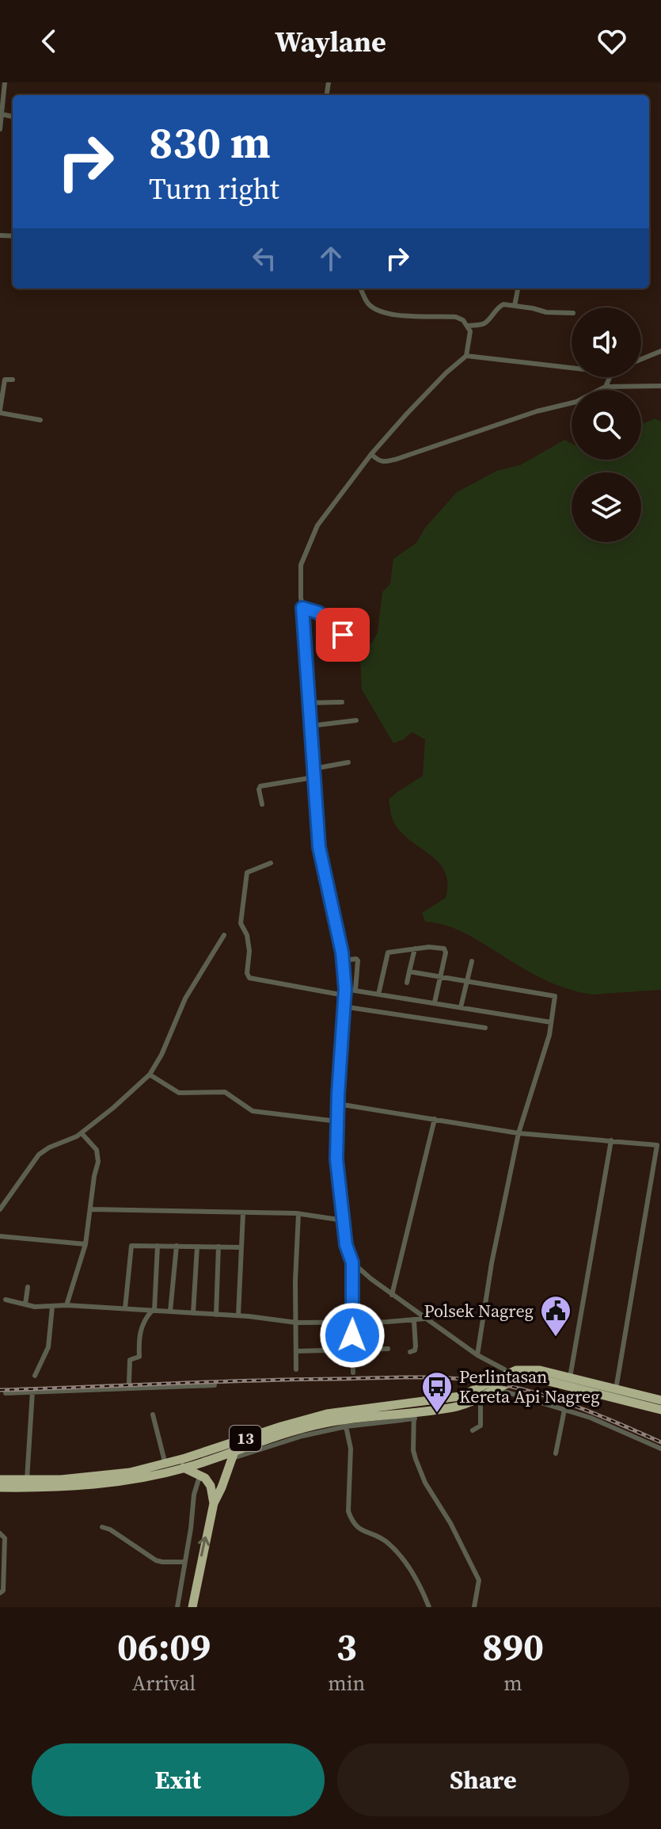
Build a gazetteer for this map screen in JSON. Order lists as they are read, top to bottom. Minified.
{"streets":{"highway":["13"]},"places":{"public building":["Polsek Nagreg"],"bus stop":["Perlintasan Kereta Api Nagreg"]},"page":{"header":"Waylane","turn":["830 m","Turn right"],"eta":["06:09","Arrival","3","min","890","m"],"buttons":["Exit","Share"]}}
